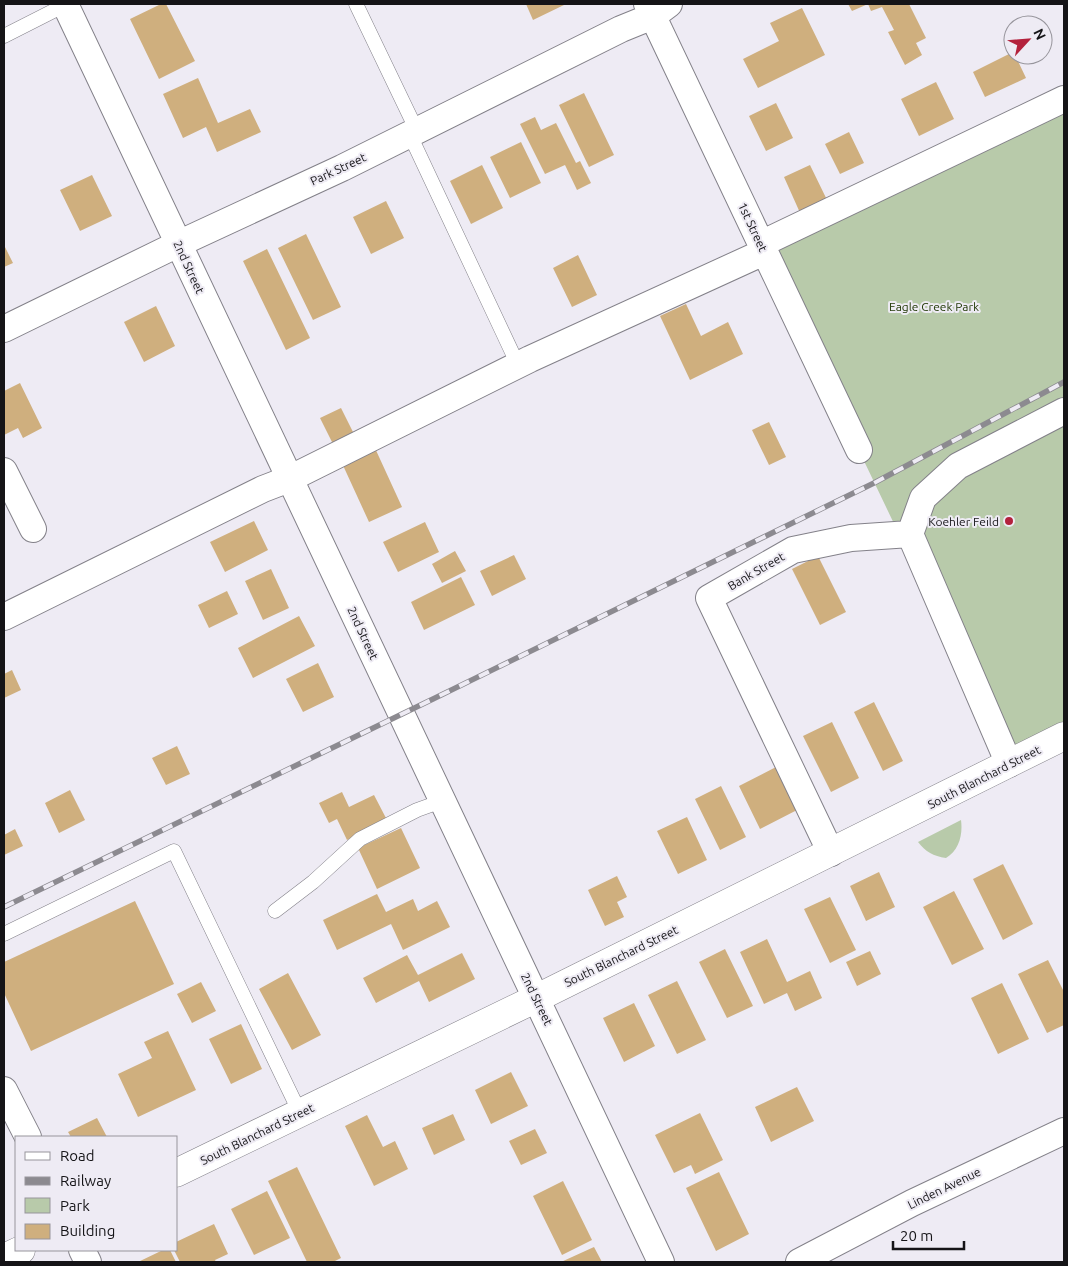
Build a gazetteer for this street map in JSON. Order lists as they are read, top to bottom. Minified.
{"streets":{"street":["Park Street","1st Street","2nd Street","Bank Street","South Blanchard Street","Linden Avenue"]},"crossings":[["Park Street","1st Street"],["Park Street","2nd Street"],["2nd Street","South Blanchard Street"],["Bank Street","South Blanchard Street"]],"parks":["Eagle Creek Park"],"places":["Koehler Feild"],"legend":["Road","Railway","Park","Building"],"scale_bar":"20 m","north":"top right"}
